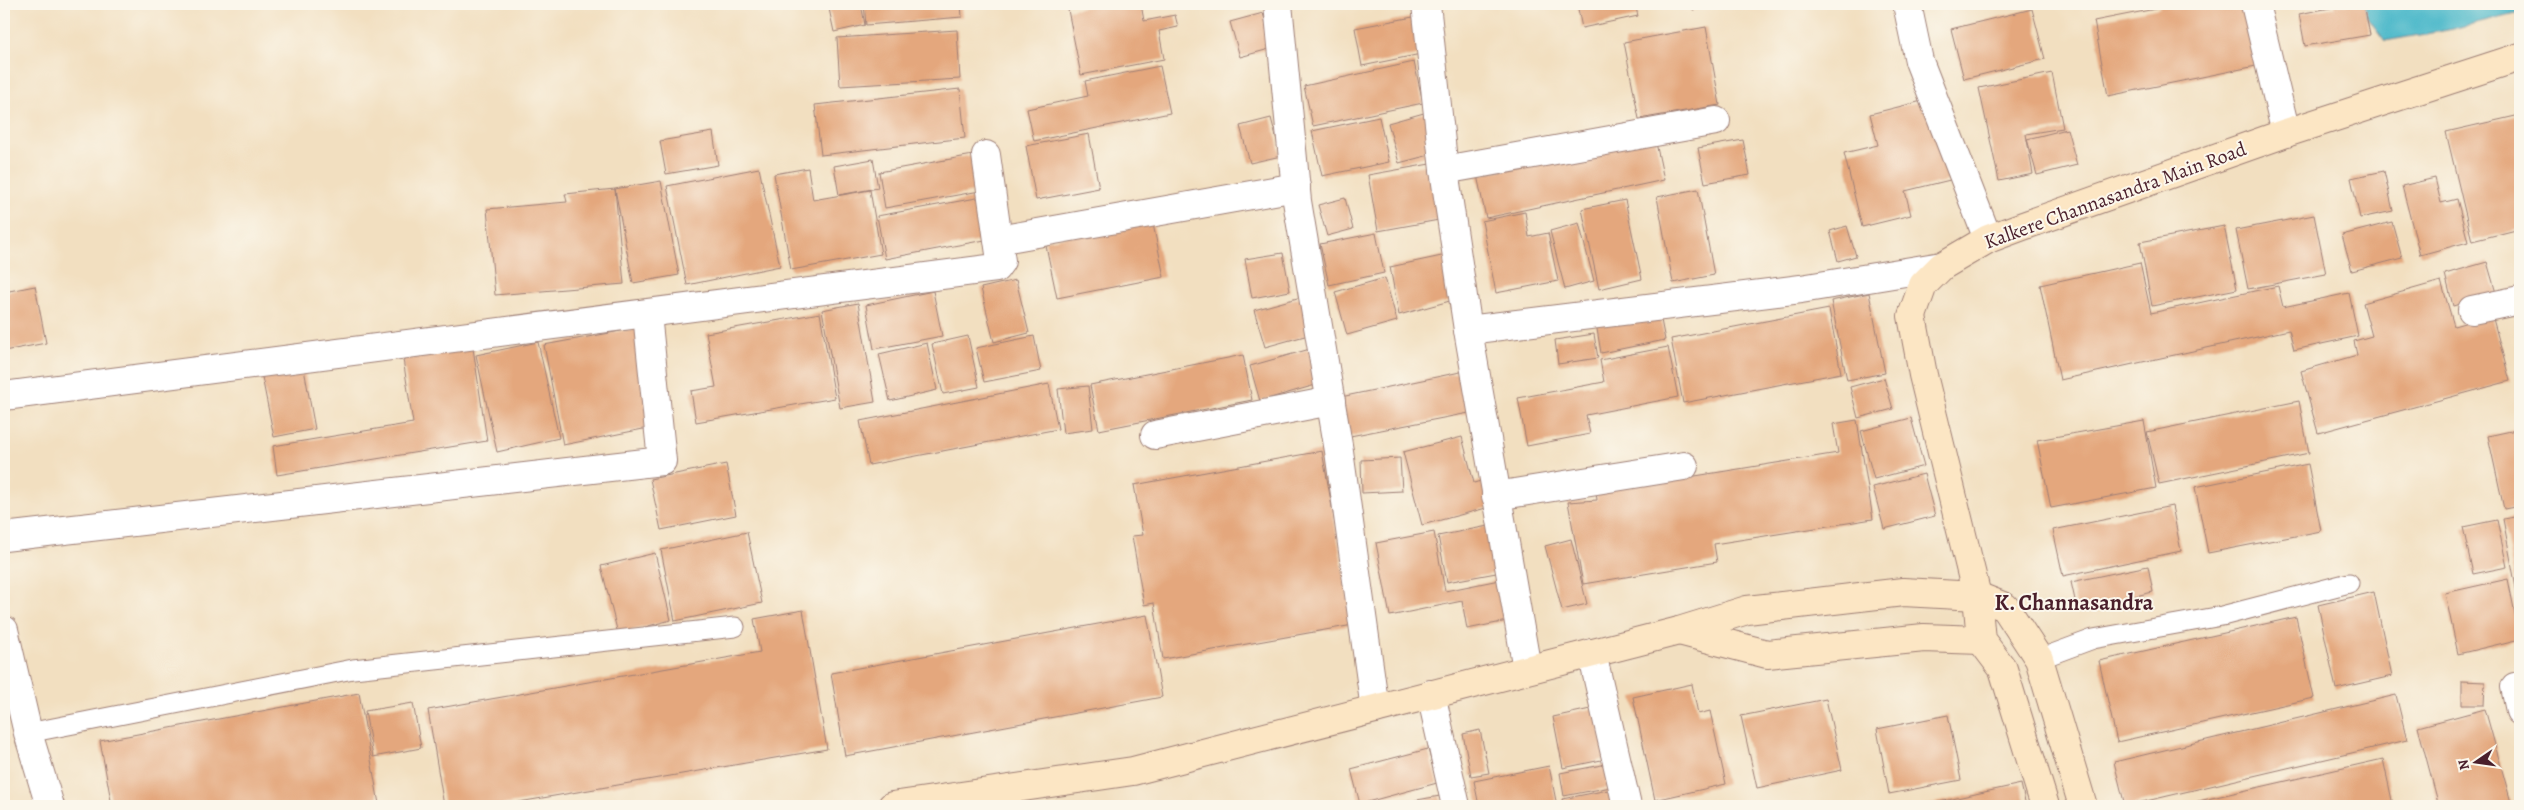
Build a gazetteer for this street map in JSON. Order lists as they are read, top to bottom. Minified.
{"streets":{"main road":["Kalkere Channasandra Main Road"]},"districts":["K. Channasandra"],"north":"left"}
